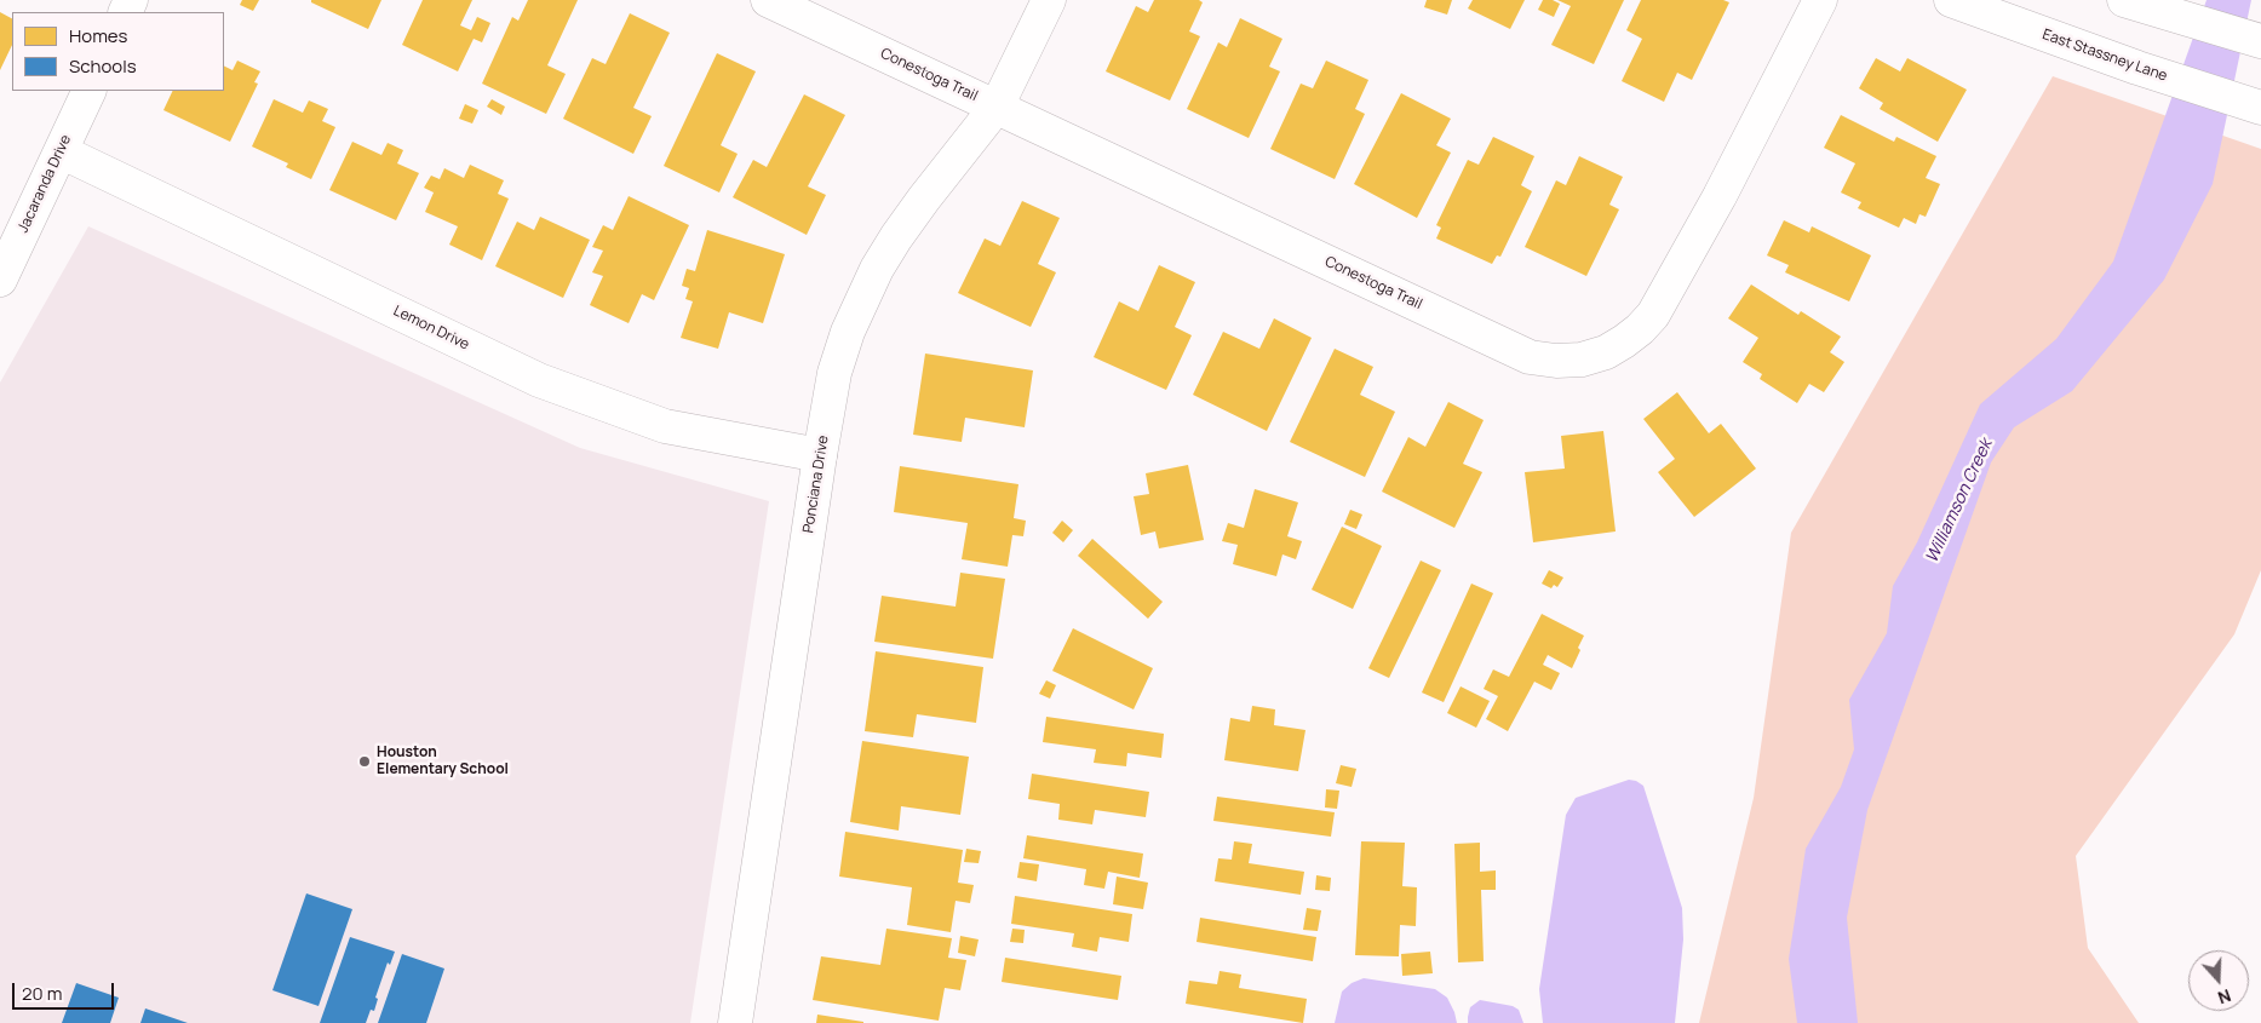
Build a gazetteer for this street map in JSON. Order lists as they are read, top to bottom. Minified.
{"streets":{"street":["East Stassney Lane","Conestoga Trail","Jacaranda Drive","Lemon Drive","Ponciana Drive"]},"crossings":[["Conestoga Trail","Ponciana Drive"],["Jacaranda Drive","Lemon Drive"],["Lemon Drive","Ponciana Drive"]],"water":["Williamson Creek"],"places":["Houston Elementary School"],"legend":["Homes","Schools"],"scale_bar":"20 m","north":"bottom"}
